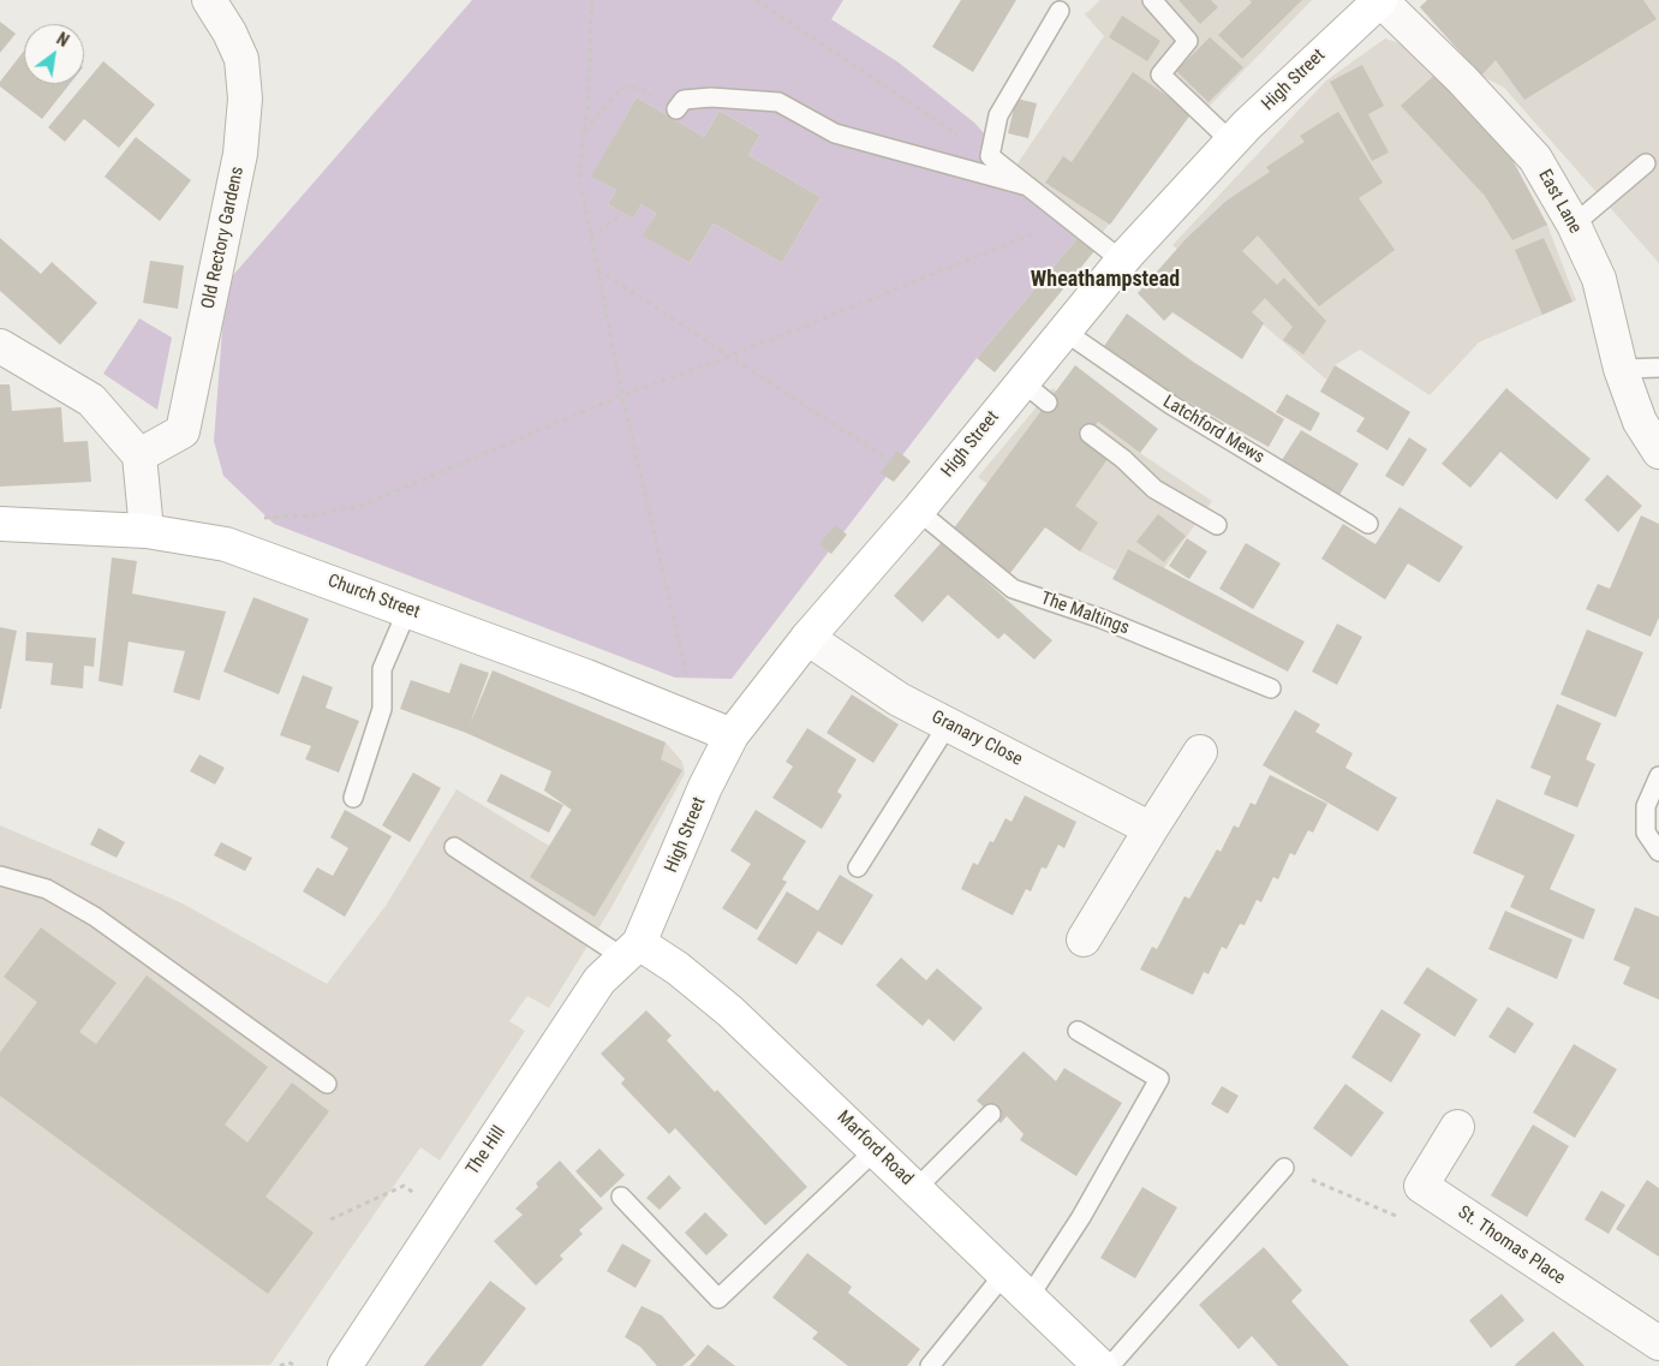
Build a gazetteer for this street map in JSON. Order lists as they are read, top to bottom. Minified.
{"streets":{"main road":["High Street","Church Street","Marford Road","The Hill"],"street":["East Lane","Old Rectory Gardens","Granary Close","St. Thomas Place"],"lane":["Latchford Mews","The Maltings"]},"crossings":[["High Street","East Lane"],["High Street","Latchford Mews"],["High Street","Church Street"],["High Street","The Maltings"],["High Street","Granary Close"],["High Street","Marford Road"],["High Street","The Hill"],["Marford Road","The Hill"]],"districts":["Wheathampstead"],"north":"top right"}
